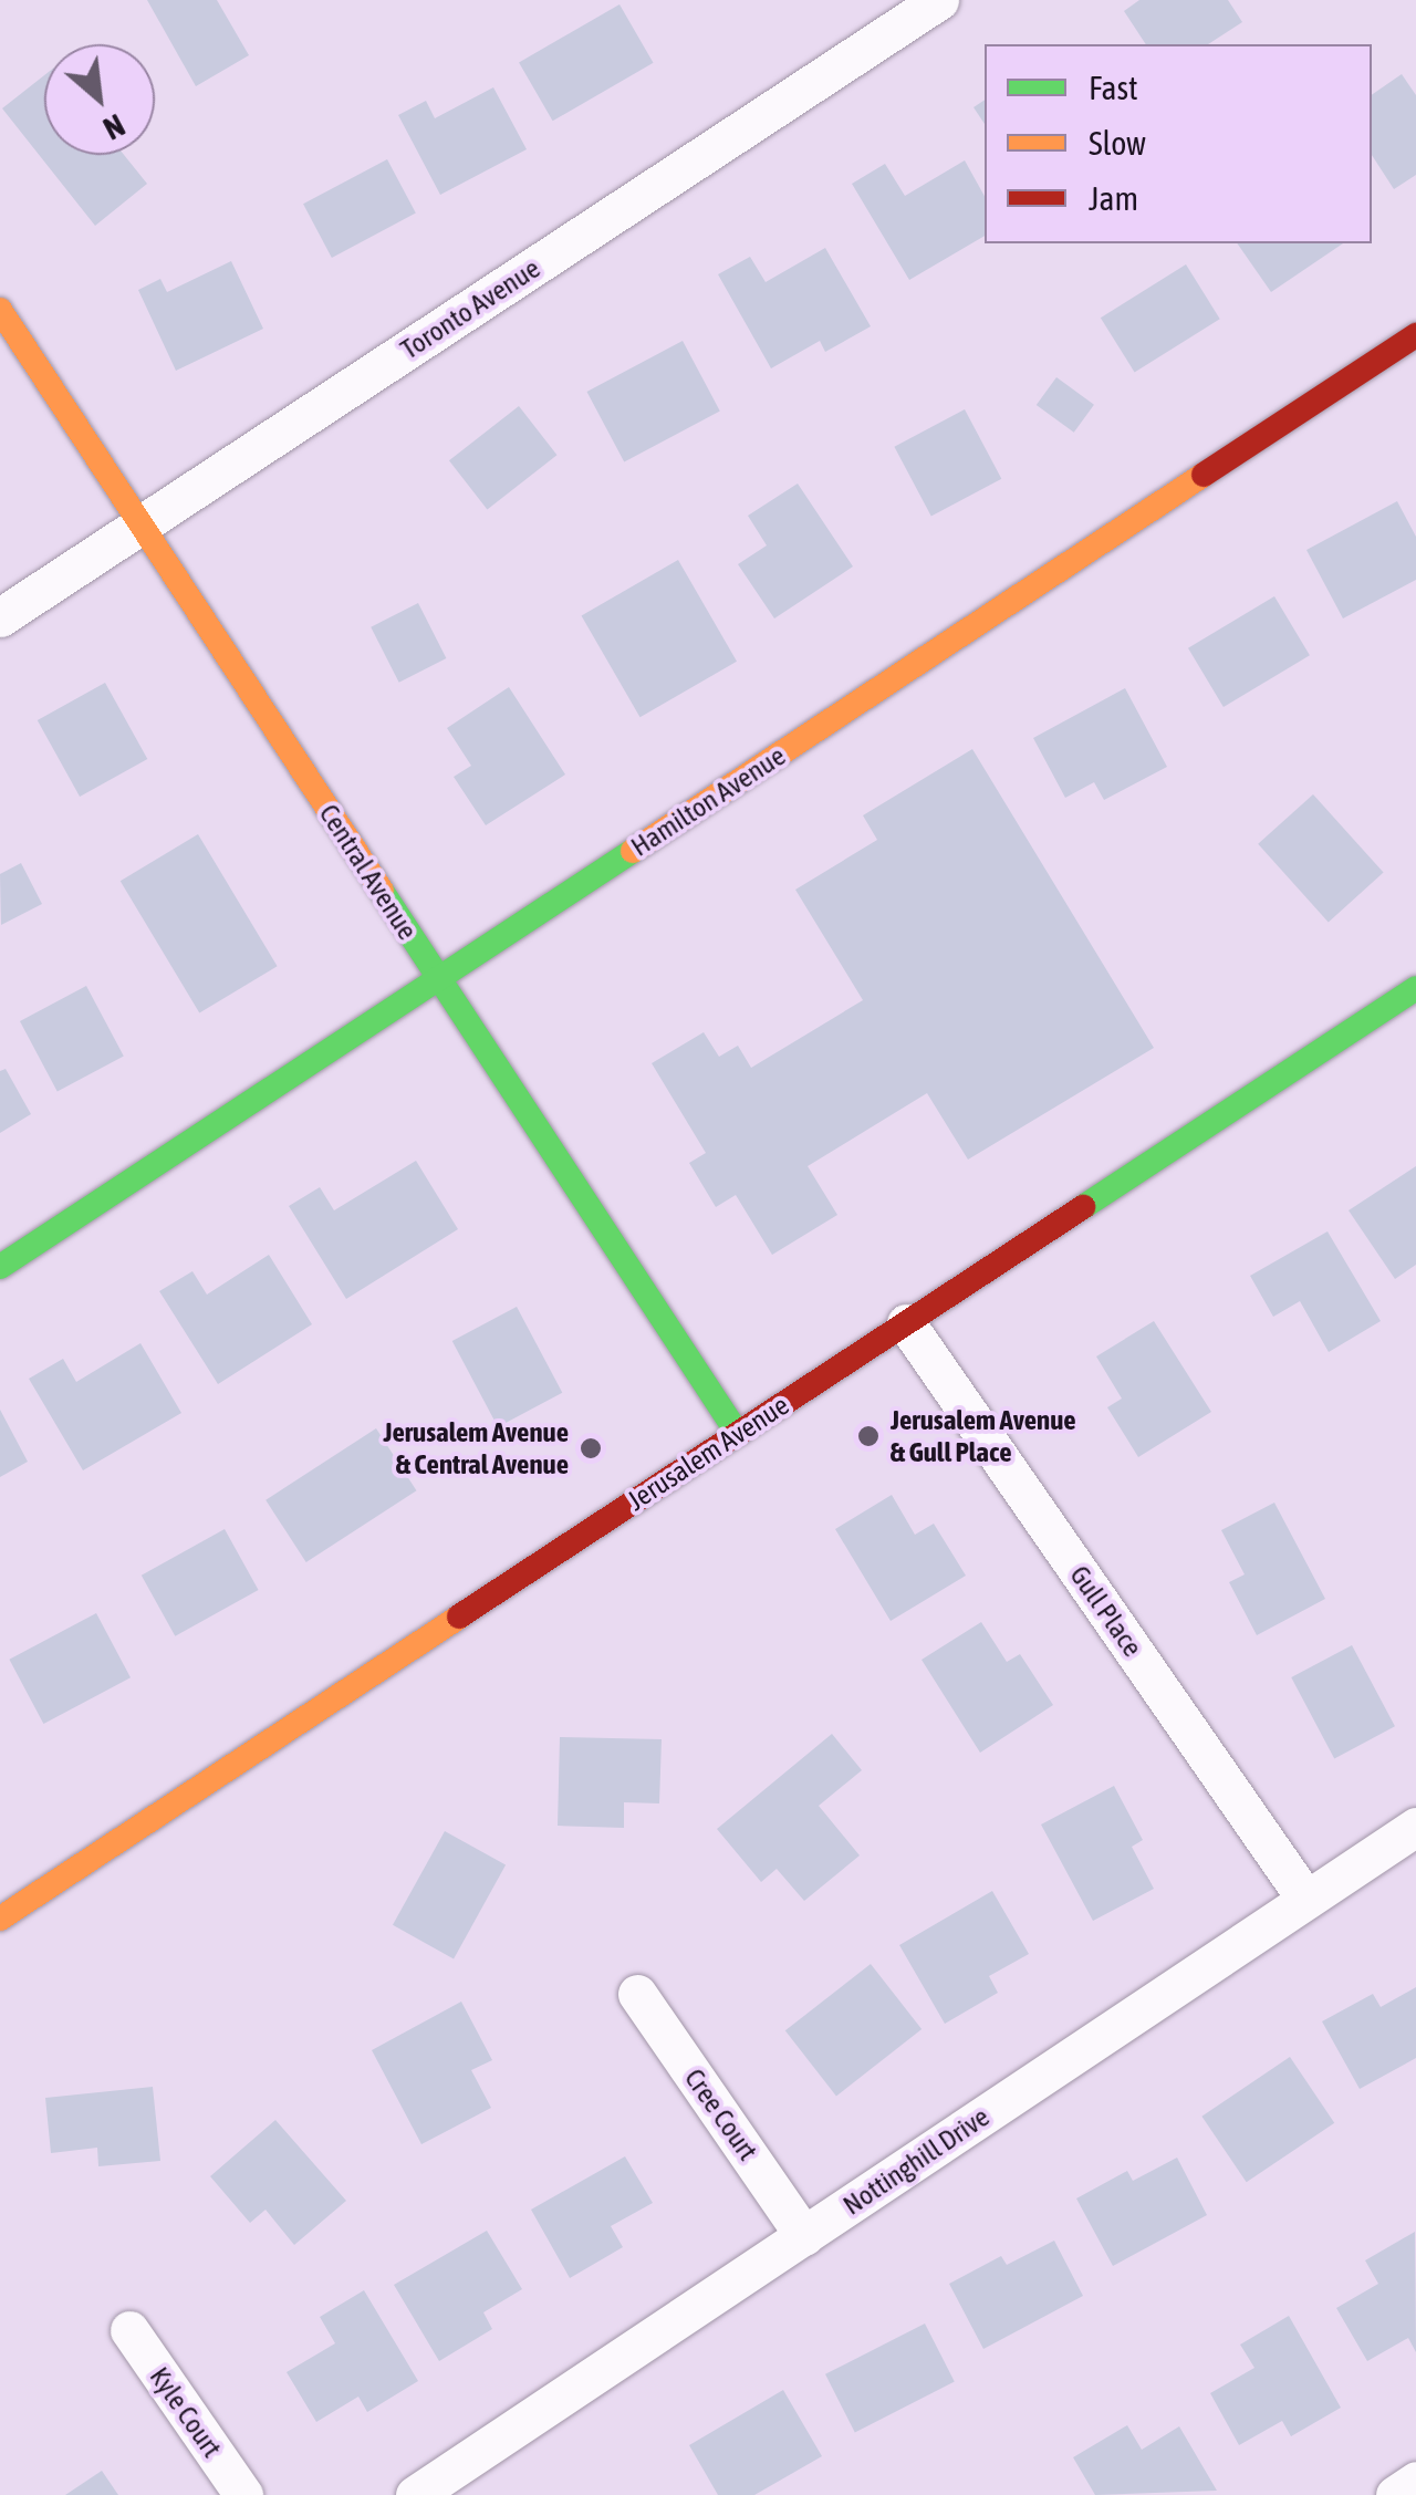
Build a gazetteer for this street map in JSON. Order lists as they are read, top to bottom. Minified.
{"streets":{"street":["Toronto Avenue","Hamilton Avenue","Central Avenue","Jerusalem Avenue","Gull Place","Cree Court","Nottinghill Drive","Kyle Court"]},"crossings":[["Toronto Avenue","Central Avenue"],["Hamilton Avenue","Central Avenue"],["Central Avenue","Jerusalem Avenue"],["Jerusalem Avenue","Gull Place"],["Gull Place","Nottinghill Drive"],["Cree Court","Nottinghill Drive"]],"places":["Jerusalem Avenue & Gull Place","Jerusalem Avenue & Central Avenue"],"legend":["Fast","Slow","Jam"],"north":"bottom right"}
